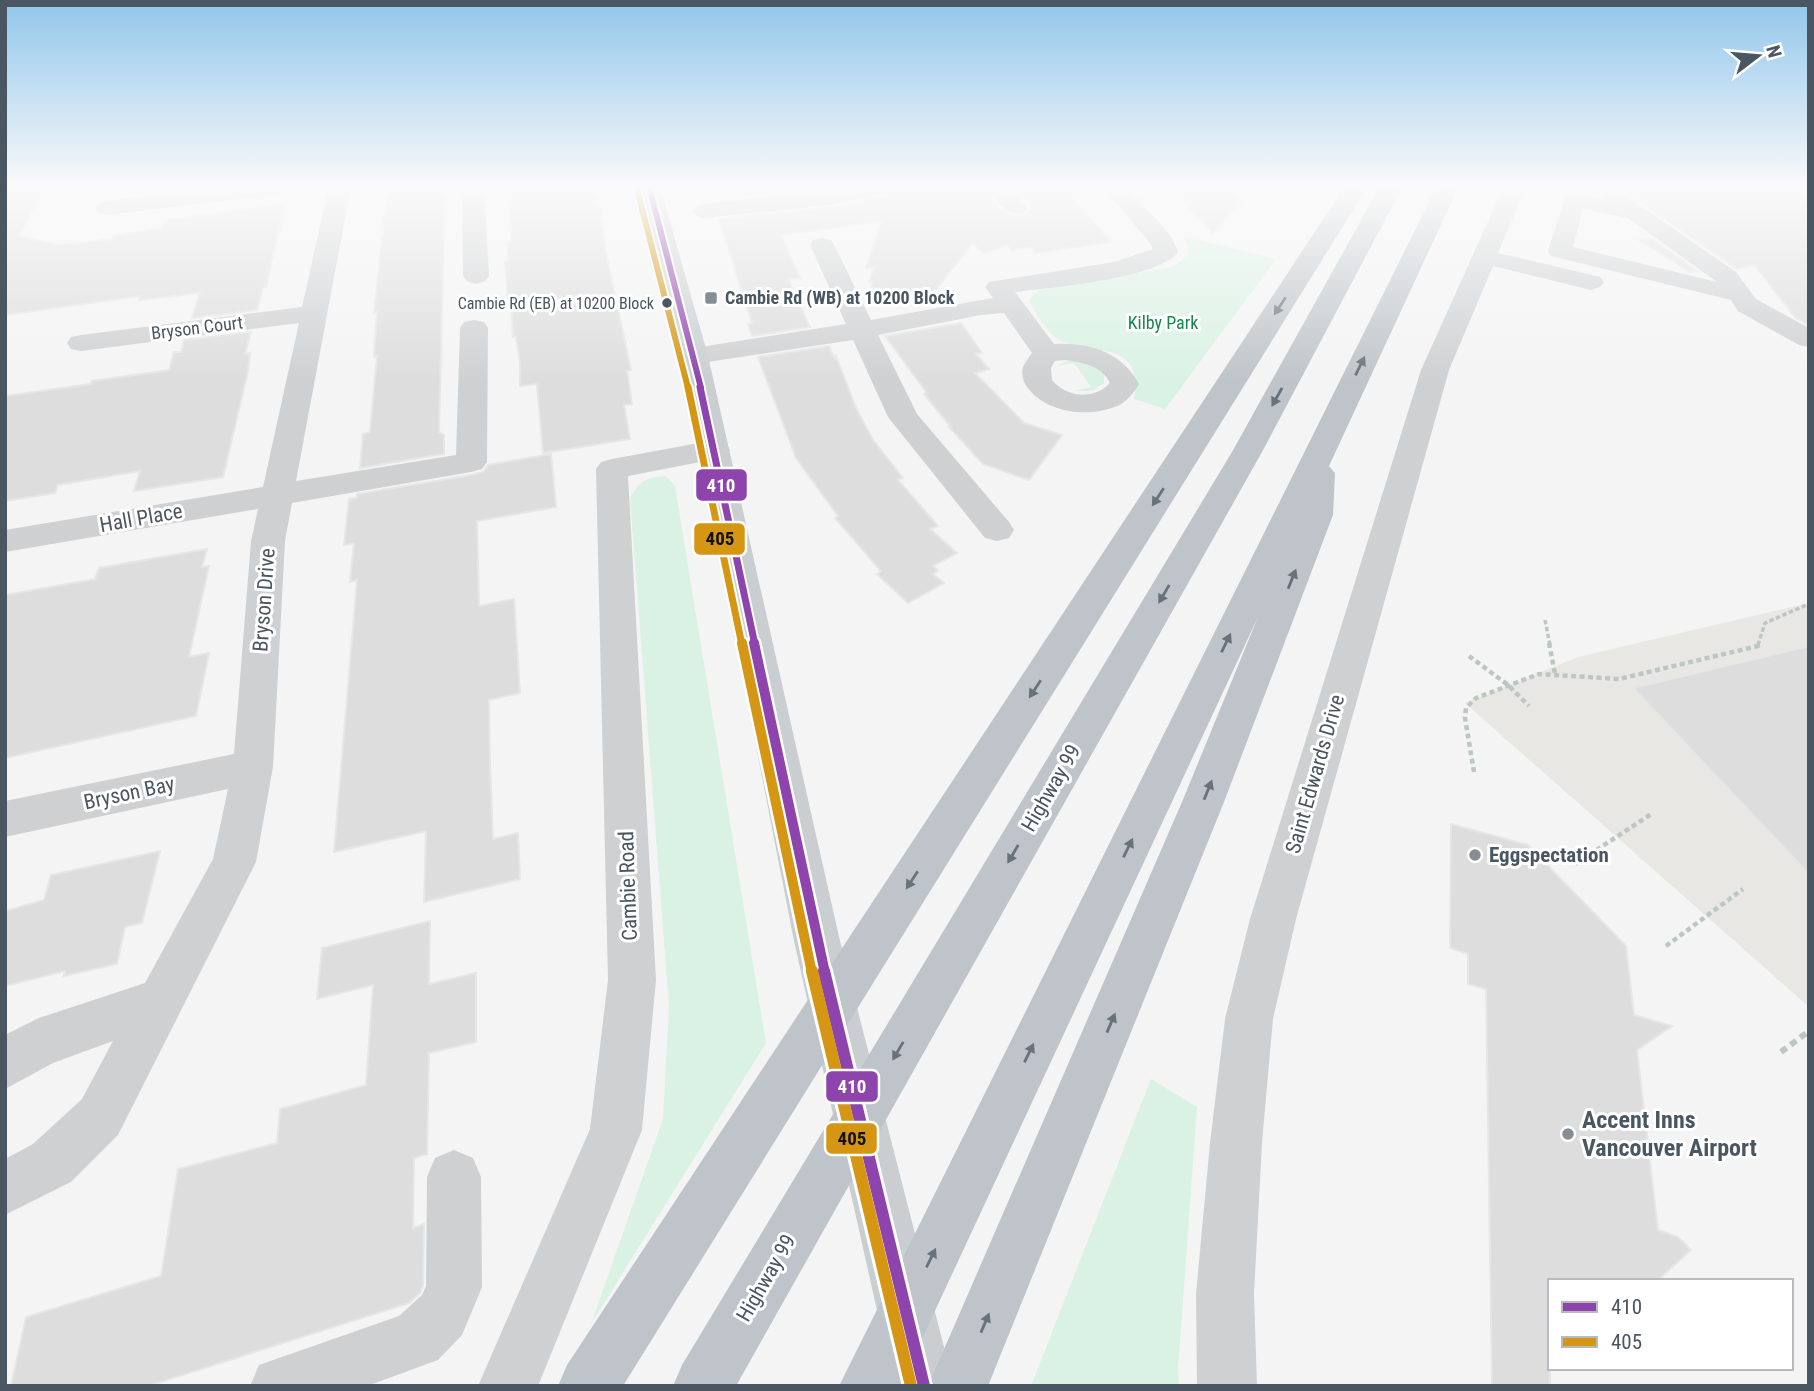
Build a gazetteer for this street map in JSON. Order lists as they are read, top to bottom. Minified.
{"streets":{"highway":["Highway 99"],"street":["Bryson Court","Hall Place","Bryson Drive","Saint Edwards Drive","Bryson Bay","Cambie Road"]},"crossings":[["Bryson Court","Bryson Drive"],["Hall Place","Bryson Drive"],["Bryson Drive","Bryson Bay"]],"parks":["Kilby Park"],"places":{"transit":["Cambie Rd (WB) at 10200 Block"],"other":["Cambie Rd (EB) at 10200 Block","Eggspectation","Accent Inns Vancouver Airport"]},"lines":["transit line 410","transit line 405"],"legend":["410","405"],"north":"right"}
